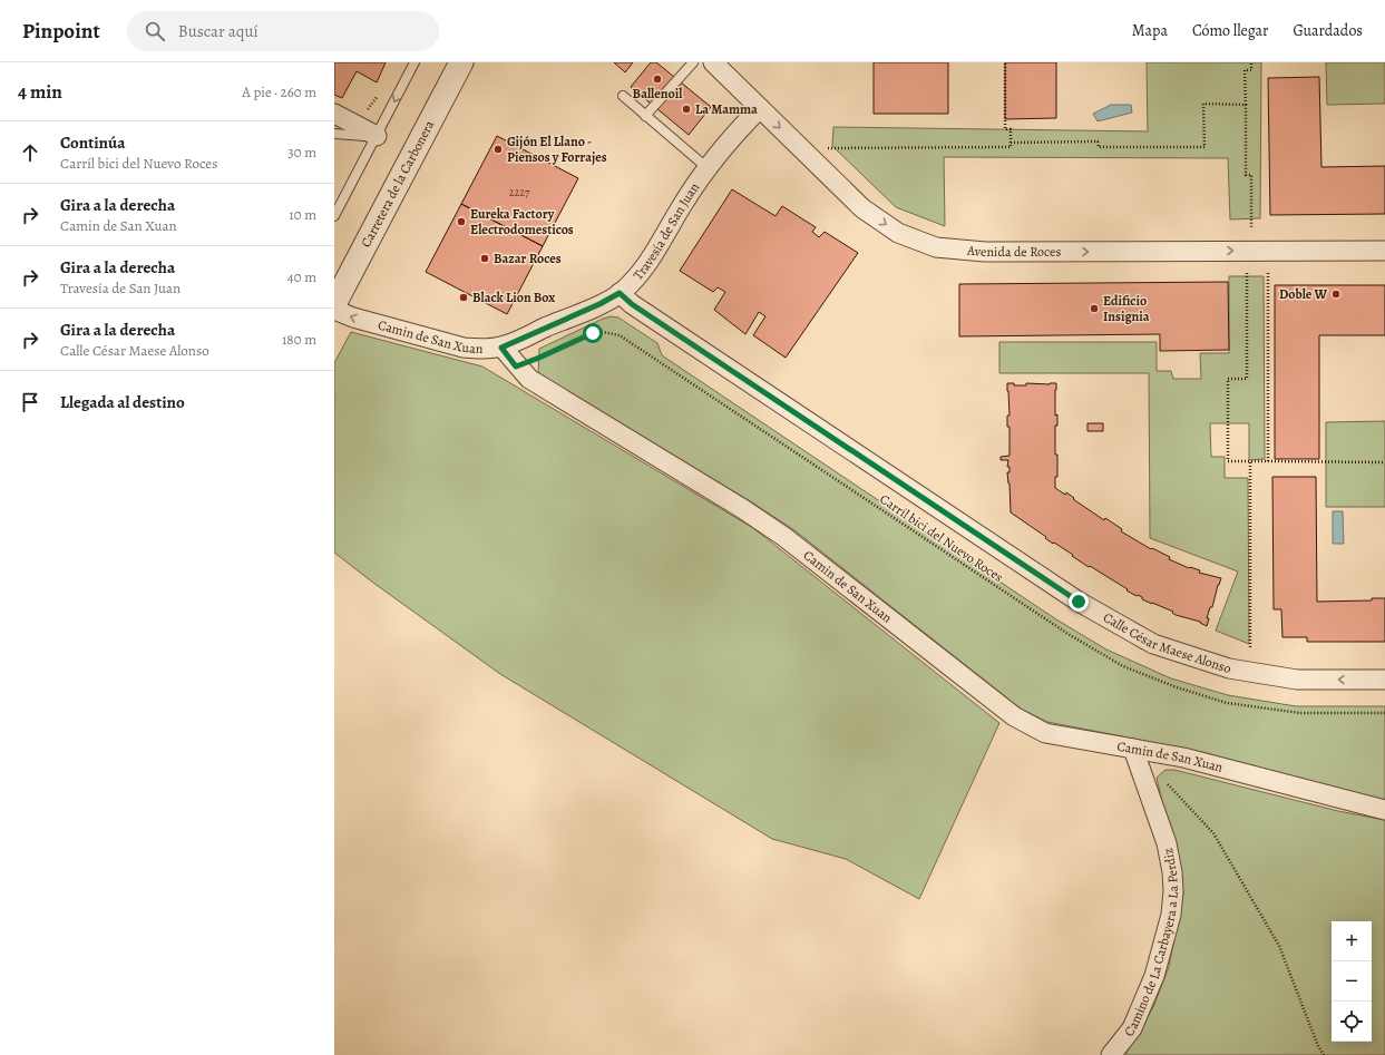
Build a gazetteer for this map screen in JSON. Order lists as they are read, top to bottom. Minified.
{"streets":{"street":["Carretera de la Carbonera","Travesía de San Juan","Avenida de Roces","Camin de San Xuan","Calle César Maese Alonso","Camino de La Carbayera a La Perdiz"],"path":["Carríl bici del Nuevo Roces"]},"crossings":[["Travesía de San Juan","Avenida de Roces"],["Travesía de San Juan","Camin de San Xuan"],["Travesía de San Juan","Calle César Maese Alonso"],["Camin de San Xuan","Carríl bici del Nuevo Roces"],["Camin de San Xuan","Camino de La Carbayera a La Perdiz"]],"one_way":["Avenida de Roces","Calle César Maese Alonso"],"places":["Ballenoil","La Mamma","Gijón El Llano - Piensos y Forrajes","Eureka Factory Electrodomesticos","Bazar Roces","Doble W","Black Lion Box","Edificio Insignia"],"house_numbers":["2227"],"page":{"header":"Pinpoint","search":"Buscar aquí","nav":["Mapa","Cómo llegar","Guardados"],"heading":["4 min","A pie · 260 m"],"list":[["Continúa","Carríl bici del Nuevo Roces","30 m"],["Gira a la derecha","Camin de San Xuan","10 m"],["Gira a la derecha","Travesía de San Juan","40 m"],["Gira a la derecha","Calle César Maese Alonso","180 m"],"Llegada al destino"],"map_buttons":["+","−"]}}
